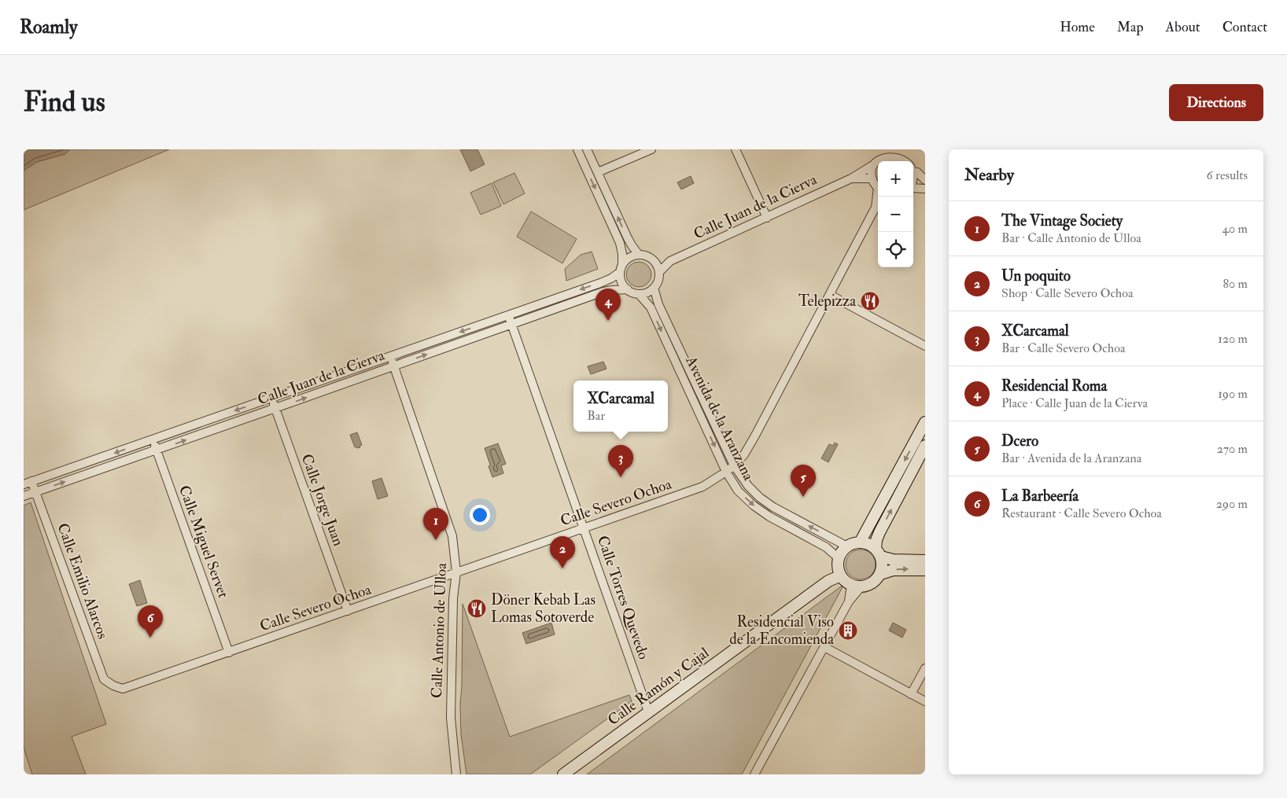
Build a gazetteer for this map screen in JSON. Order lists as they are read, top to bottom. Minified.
{"streets":{"street":["Calle Juan de la Cierva","Avenida de la Aranzana","Calle Jorge Juan","Calle Severo Ochoa","Calle Miguel Servet","Calle Emilio Alarcos","Calle Torres Quevedo","Calle Antonio de Ulloa","Calle Ramón y Cajal"]},"crossings":[["Calle Juan de la Cierva","Avenida de la Aranzana"],["Calle Juan de la Cierva","Calle Jorge Juan"],["Calle Juan de la Cierva","Calle Miguel Servet"],["Calle Juan de la Cierva","Calle Emilio Alarcos"],["Calle Juan de la Cierva","Calle Torres Quevedo"],["Calle Juan de la Cierva","Calle Antonio de Ulloa"],["Avenida de la Aranzana","Calle Severo Ochoa"],["Avenida de la Aranzana","Calle Ramón y Cajal"],["Calle Jorge Juan","Calle Severo Ochoa"],["Calle Severo Ochoa","Calle Miguel Servet"],["Calle Severo Ochoa","Calle Emilio Alarcos"],["Calle Severo Ochoa","Calle Torres Quevedo"],["Calle Severo Ochoa","Calle Antonio de Ulloa"],["Calle Torres Quevedo","Calle Ramón y Cajal"]],"places":{"restaurant":["Telepizza","Döner Kebab Las Lomas Sotoverde"],"building":["Residencial Viso de la Encomienda"]},"page":{"header":"Roamly","nav":["Home","Map","About","Contact"],"buttons":"Directions","title":"Find us","heading":["Nearby","6 results"],"map_buttons":["+","−"],"list":[{"mark":"1","name":"The Vintage Society","note":"Bar · Calle Antonio de Ulloa","value":"40 m"},{"mark":"2","name":"Un poquito","note":"Shop · Calle Severo Ochoa","value":"80 m"},{"mark":"3","name":"XCarcamal","note":"Bar · Calle Severo Ochoa","value":"120 m"},{"mark":"4","name":"Residencial Roma","note":"Place · Calle Juan de la Cierva","value":"190 m"},{"mark":"5","name":"Dcero","note":"Bar · Avenida de la Aranzana","value":"270 m"},{"mark":"6","name":"La Barbeería","note":"Restaurant · Calle Severo Ochoa","value":"290 m"}],"pins":["4","3","5","1","2","6"],"popup":["XCarcamal","Bar"]}}
